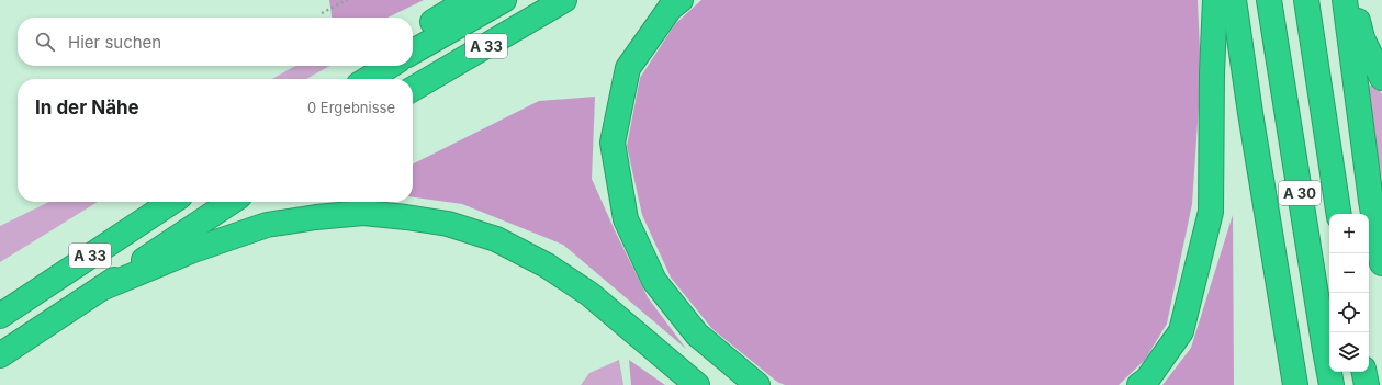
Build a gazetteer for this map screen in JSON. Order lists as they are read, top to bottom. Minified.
{"streets":{"highway":["A 33","A 30"]},"page":{"search":"Hier suchen","heading":["In der Nähe","0 Ergebnisse"],"map_buttons":["+","−"]}}
